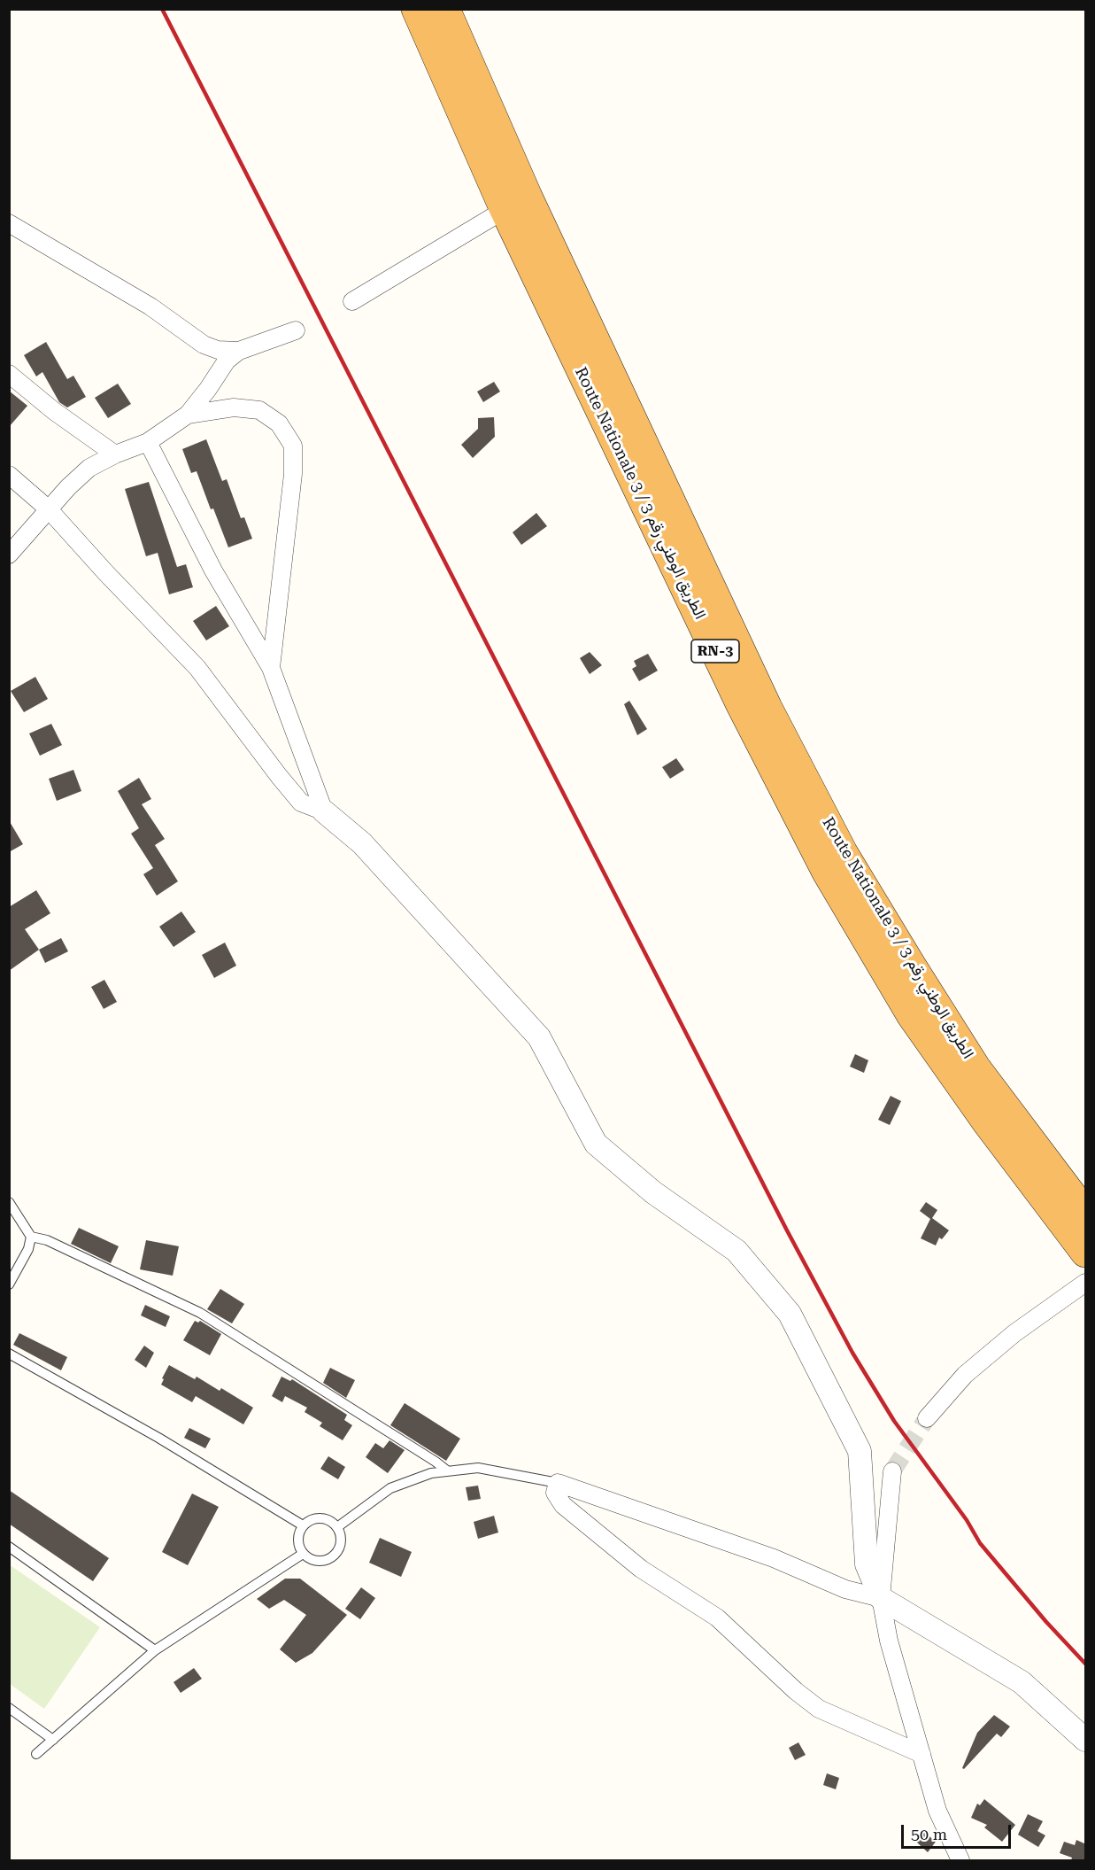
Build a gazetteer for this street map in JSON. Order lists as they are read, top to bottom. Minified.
{"streets":{"highway":["Route Nationale 3 / الطريق الوطني رقم 3","RN-3"]},"scale_bar":"50 m"}
